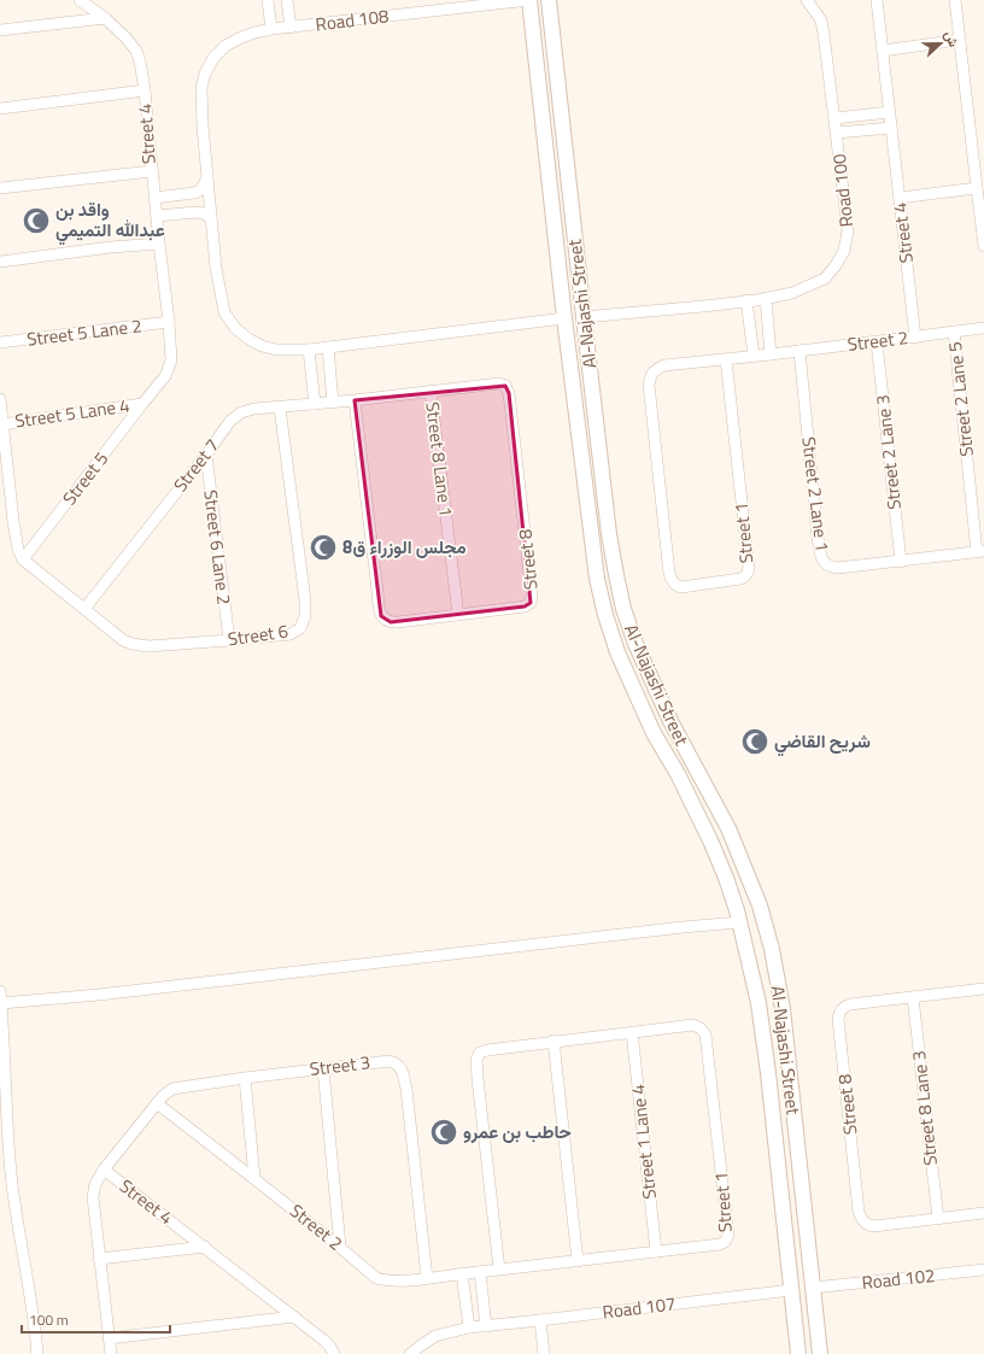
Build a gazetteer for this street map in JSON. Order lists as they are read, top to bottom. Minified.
{"streets":{"main road":["Al-Najashi Street"],"street":["Road 108","Street 4","Road 100","Street 5 Lane 2","Street 2","Street 2 Lane 5","Street 5 Lane 4","Street 2 Lane 3","Street 8 Lane 1","Street 7","Street 5","Street 2 Lane 1","Street 1","Street 6 Lane 2","Street 8","Street 6","Street 3","Street 8 Lane 3","Street 1 Lane 4","Road 102","Road 107"]},"crossings":[["Road 108","Al-Najashi Street"],["Street 4","Street 2"],["Street 4","Street 5"],["Street 4","Street 3"],["Road 100","Al-Najashi Street"],["Al-Najashi Street","Road 102"],["Al-Najashi Street","Road 107"],["Street 5 Lane 2","Street 5"],["Street 2","Street 2 Lane 5"],["Street 2","Street 2 Lane 3"],["Street 2","Street 2 Lane 1"],["Street 2","Street 1"],["Street 2","Street 3"],["Street 2 Lane 5","Street 2 Lane 1"],["Street 5 Lane 4","Street 5"],["Street 2 Lane 3","Street 2 Lane 1"],["Street 8 Lane 1","Street 8"],["Street 7","Street 6 Lane 2"],["Street 7","Street 8"],["Street 7","Street 6"],["Street 5","Street 6"],["Street 1","Street 1 Lane 4"],["Street 6 Lane 2","Street 6"],["Street 8","Street 8 Lane 3"]],"places":{"mosque":["واقد بن عبدالله التميمي","مجلس الوزراء ق8","شريح القاضي","حاطب بن عمرو"]},"scale_bar":"100 m","north":"right"}
